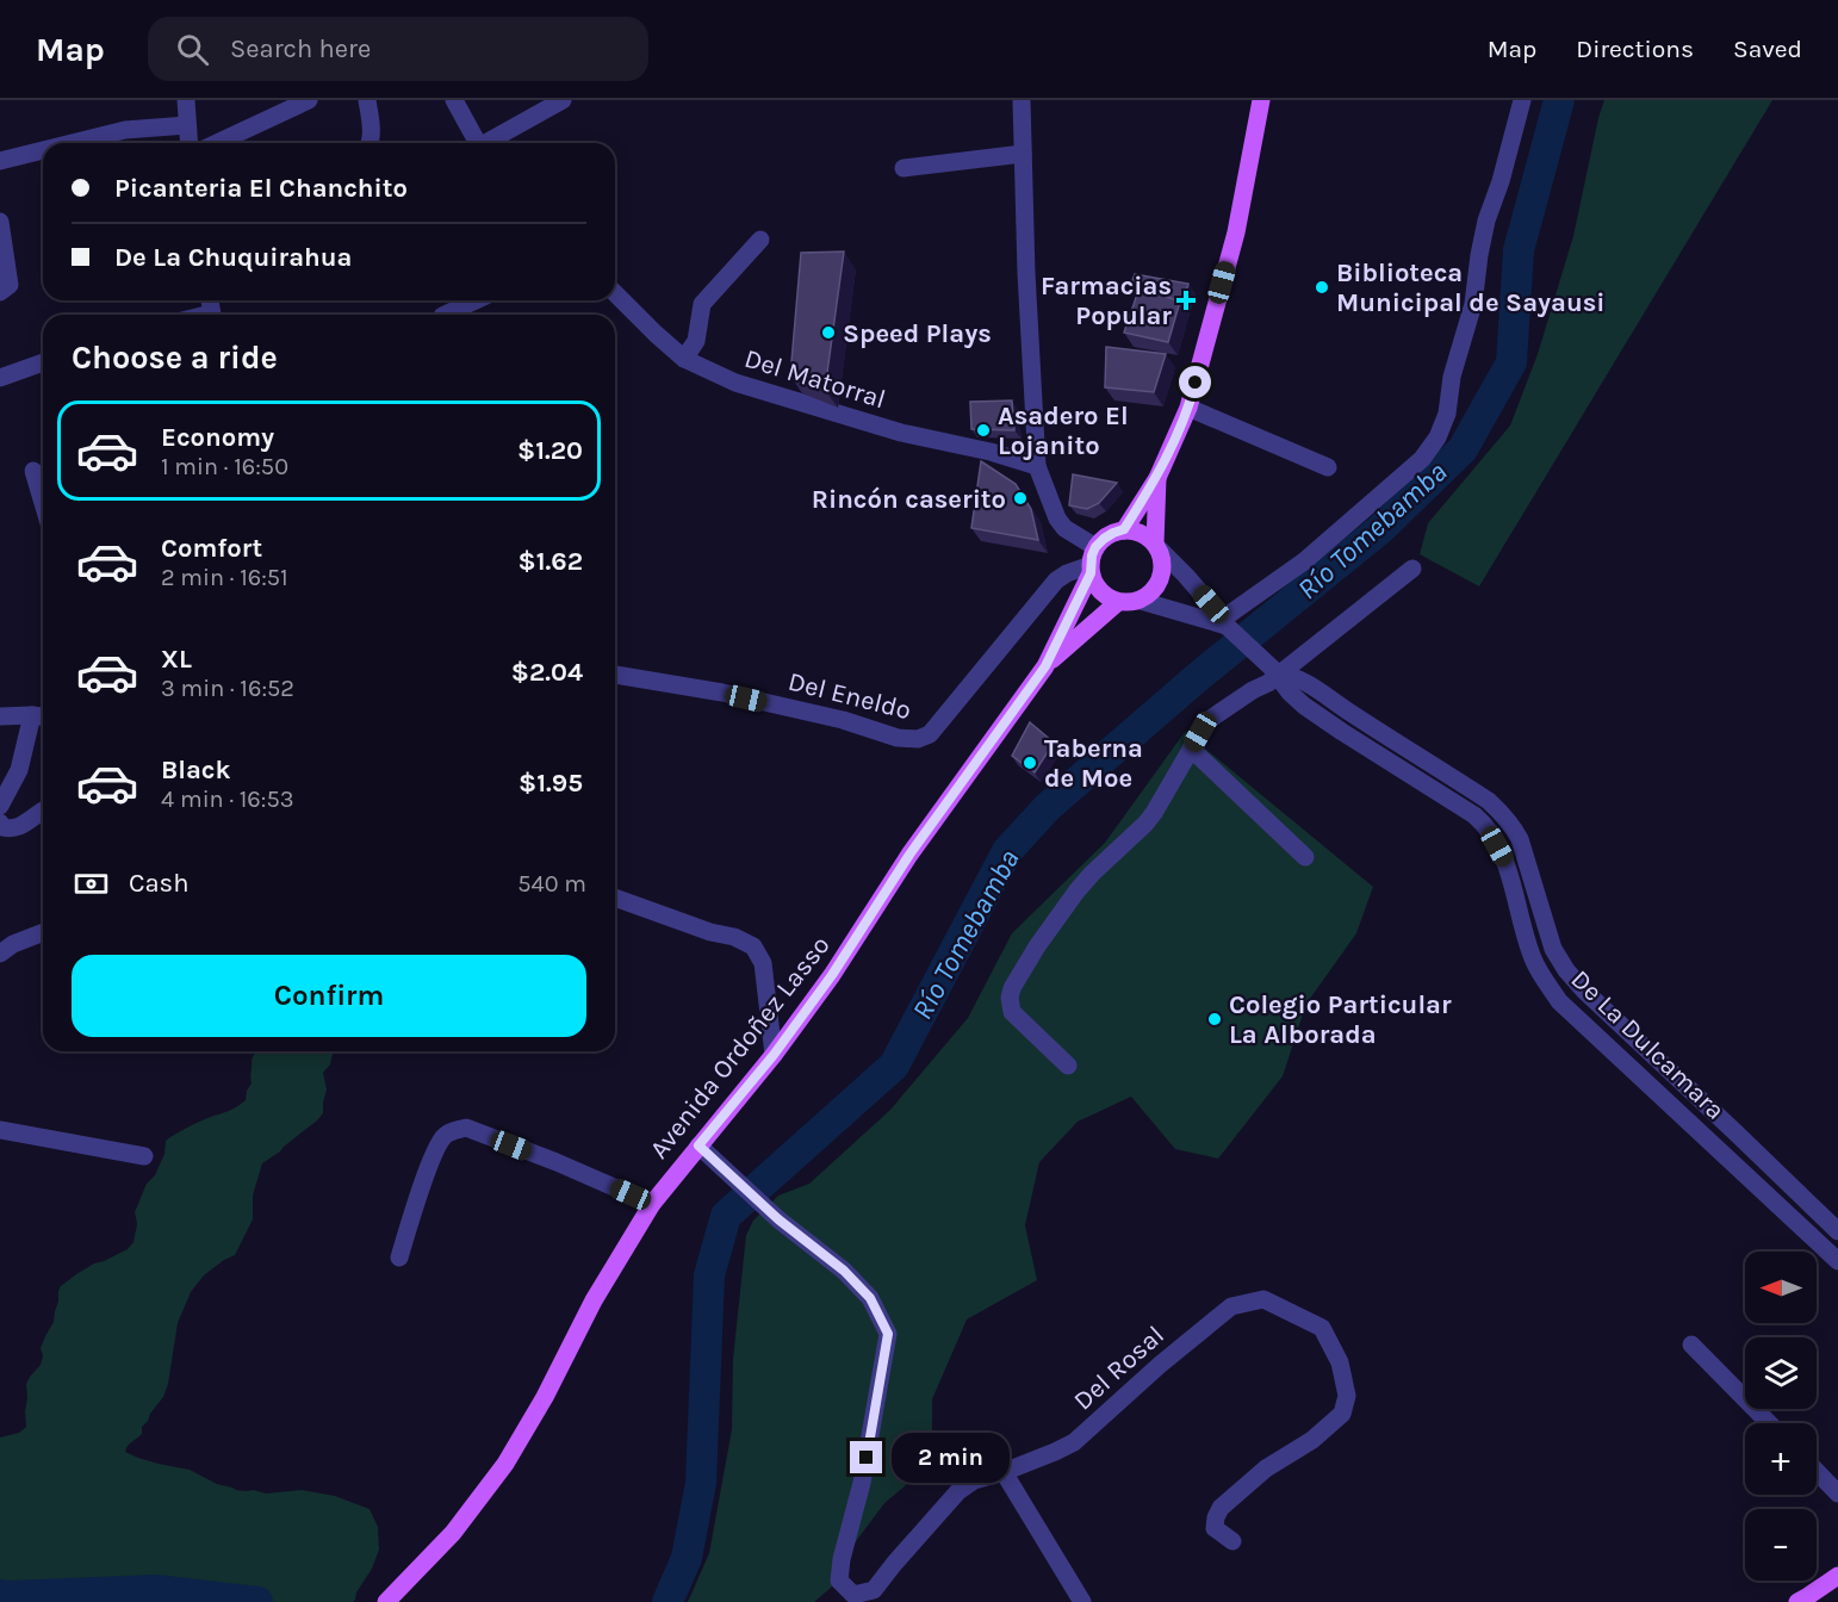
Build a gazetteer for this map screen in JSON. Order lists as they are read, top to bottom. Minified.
{"streets":{"main road":["Avenida Ordoñez Lasso"],"street":["Del Matorral","Del Eneldo","De La Dulcamara","Del Rosal"]},"crossings":[["Del Eneldo","De La Dulcamara"],["Del Eneldo","Avenida Ordoñez Lasso"],["De La Dulcamara","Avenida Ordoñez Lasso"],["Avenida Ordoñez Lasso","Del Rosal"]],"water":["Río Tomebamba"],"places":{"other":["Biblioteca Municipal de Sayausi","Speed Plays","Asadero El Lojanito","Rincón caserito","Taberna de Moe","Colegio Particular La Alborada"],"health":["Farmacias Popular"]},"north":"left","page":{"header":"Map","search":"Search here","nav":["Map","Directions","Saved"],"banner":["Picanteria El Chanchito","De La Chuquirahua"],"heading":"Choose a ride","list":[{"name":"Economy","note":"1 min · 16:50","value":"$1.20"},{"name":"Comfort","note":"2 min · 16:51","value":"$1.62"},{"name":"XL","note":"3 min · 16:52","value":"$2.04"},{"name":"Black","note":"4 min · 16:53","value":"$1.95"}],"pay":["Cash","540 m"],"buttons":"Confirm","map_buttons":["+","−"],"bubble":"2 min"}}
